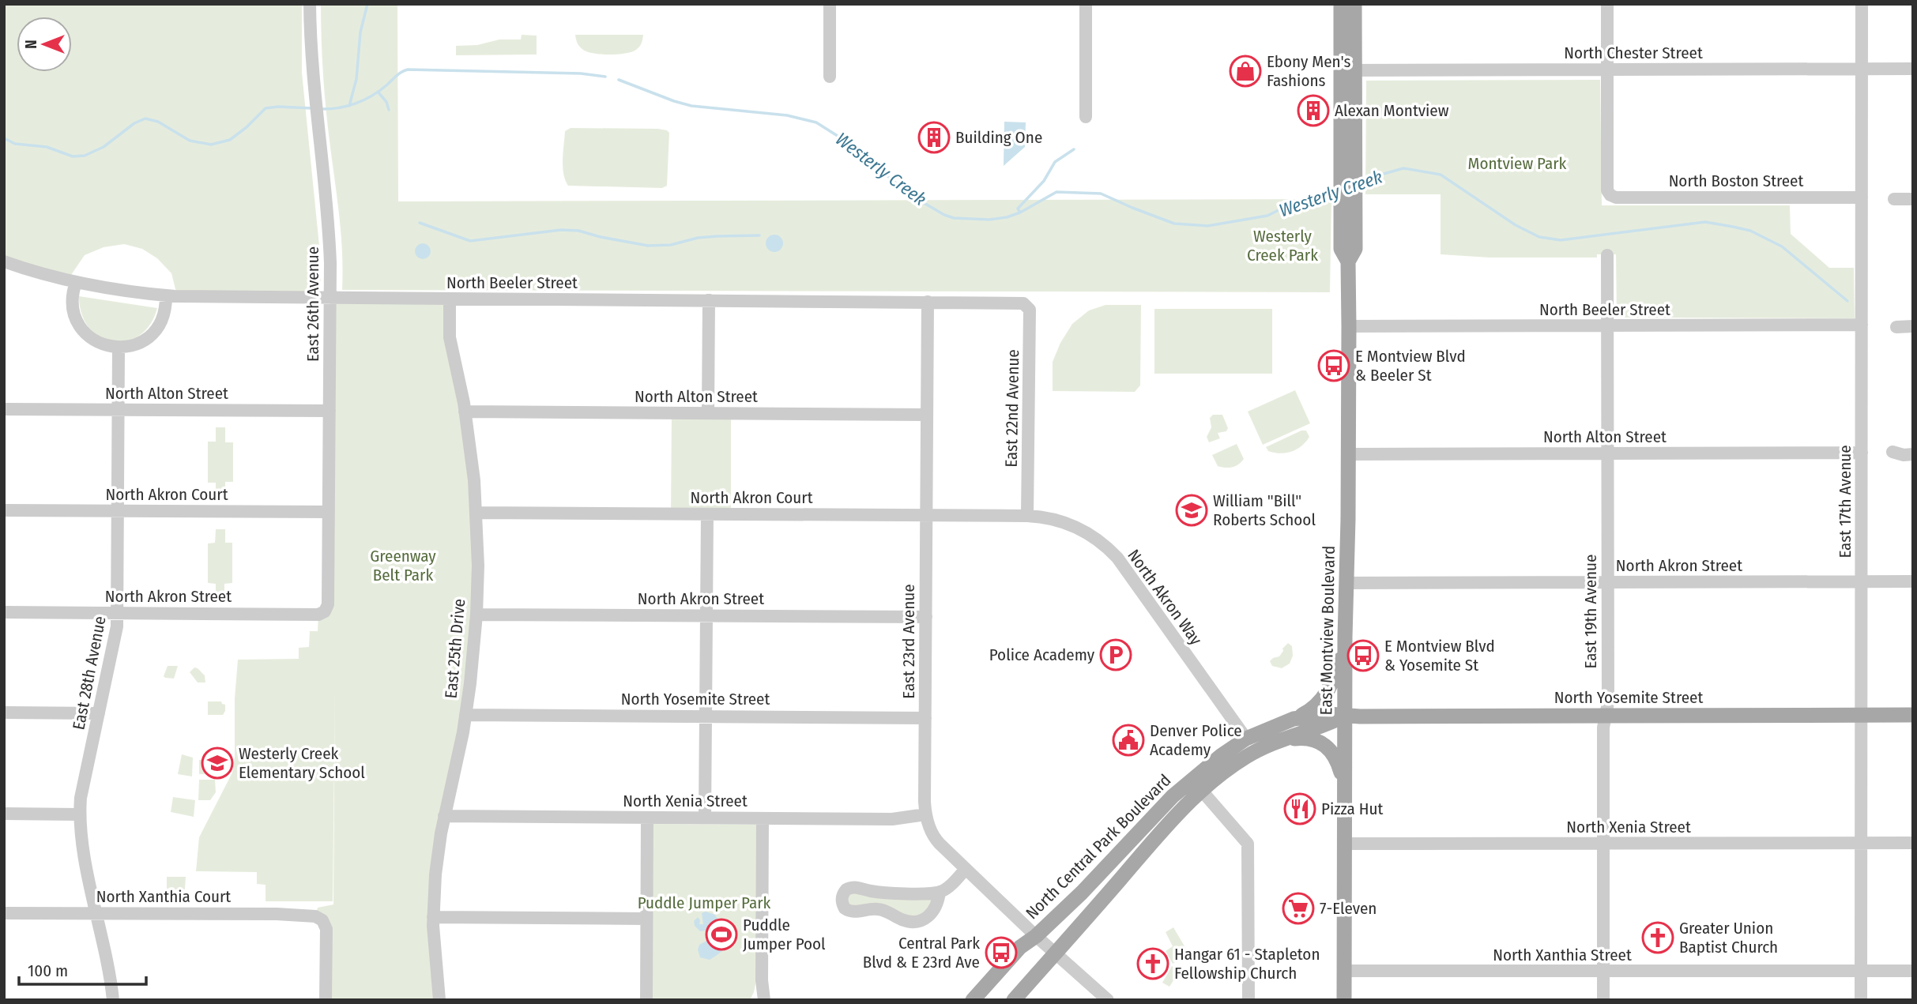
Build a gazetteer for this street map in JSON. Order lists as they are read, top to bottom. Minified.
{"streets":{"main road":["East Montview Boulevard","North Yosemite Street","North Central Park Boulevard"],"street":["North Chester Street","North Boston Street","North Beeler Street","East 26th Avenue","North Alton Street","East 22nd Avenue","North Akron Court","East 17th Avenue","North Akron Street","North Akron Way","East 19th Avenue","East 23rd Avenue","East 25th Drive","East 28th Avenue","North Xenia Street","North Xanthia Court","North Xanthia Street"]},"crossings":[["North Chester Street","North Boston Street"],["North Chester Street","East 17th Avenue"],["North Chester Street","East Montview Boulevard"],["North Boston Street","East 17th Avenue"],["North Beeler Street","East 26th Avenue"],["North Beeler Street","East 22nd Avenue"],["North Beeler Street","East 17th Avenue"],["North Beeler Street","East 19th Avenue"],["North Beeler Street","East Montview Boulevard"],["North Beeler Street","East 23rd Avenue"],["North Beeler Street","East 25th Drive"],["East 26th Avenue","North Alton Street"],["East 26th Avenue","North Akron Court"],["East 26th Avenue","North Akron Street"],["North Alton Street","East 17th Avenue"],["North Alton Street","East 19th Avenue"],["North Alton Street","East Montview Boulevard"],["North Alton Street","East 23rd Avenue"],["North Alton Street","East 25th Drive"],["North Alton Street","East 28th Avenue"],["East 22nd Avenue","North Akron Court"],["East 22nd Avenue","North Akron Way"],["North Akron Court","North Akron Way"],["North Akron Court","East 23rd Avenue"],["North Akron Court","East 25th Drive"],["North Akron Court","East 28th Avenue"],["East 17th Avenue","North Akron Street"],["East 17th Avenue","North Yosemite Street"],["East 17th Avenue","North Xenia Street"],["East 17th Avenue","North Xanthia Street"],["North Akron Street","East 19th Avenue"],["North Akron Street","East Montview Boulevard"],["North Akron Street","East 23rd Avenue"],["North Akron Street","East 25th Drive"],["North Akron Street","East 28th Avenue"],["North Akron Way","North Central Park Boulevard"],["East 19th Avenue","North Yosemite Street"],["East 19th Avenue","North Xenia Street"],["East 19th Avenue","North Xanthia Street"],["East Montview Boulevard","North Yosemite Street"],["East Montview Boulevard","North Xenia Street"],["East Montview Boulevard","North Central Park Boulevard"],["East Montview Boulevard","North Xanthia Street"],["East 23rd Avenue","North Yosemite Street"],["East 23rd Avenue","North Xenia Street"],["East 23rd Avenue","North Central Park Boulevard"],["East 25th Drive","North Yosemite Street"],["East 25th Drive","North Xenia Street"],["East 28th Avenue","North Xanthia Court"],["North Yosemite Street","North Central Park Boulevard"]],"water":["Westerly Creek"],"parks":["Montview Park","Westerly Creek Park","Greenway Belt Park","Puddle Jumper Park"],"places":{"shop":["Ebony Men's Fashions"],"building":["Alexan Montview","Building One"],"bus stop":["E Montview Blvd & Beeler St","E Montview Blvd & Yosemite St","Central Park Blvd & E 23rd Ave"],"school or university":["William \"Bill\" Roberts School","Westerly Creek Elementary School"],"parking":["Police Academy"],"public building":["Denver Police Academy"],"restaurant":["Pizza Hut"],"supermarket":["7-Eleven"],"sports":["Puddle Jumper Pool"],"church":["Greater Union Baptist Church","Hangar 61 - Stapleton Fellowship Church"]},"scale_bar":"100 m","north":"left"}
